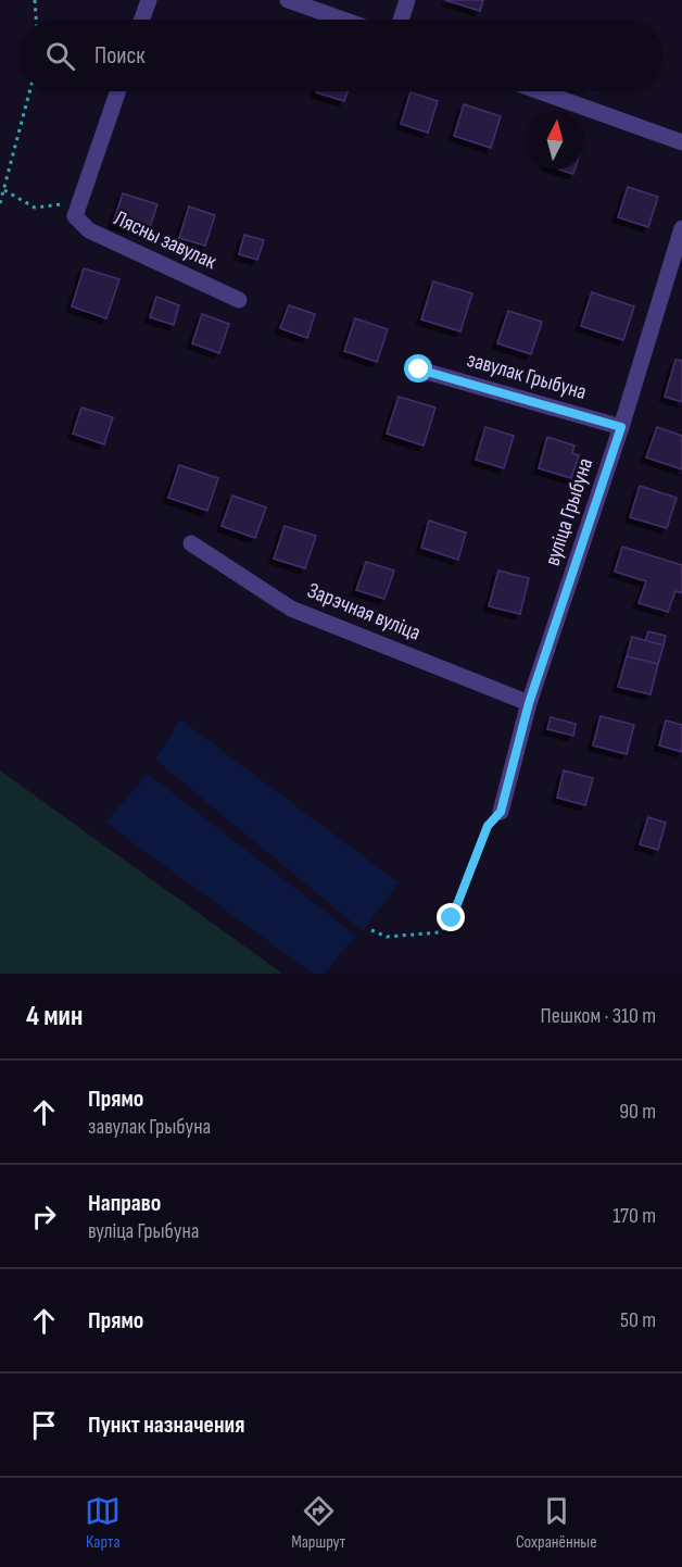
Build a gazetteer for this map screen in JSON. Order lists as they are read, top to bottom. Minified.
{"streets":{"street":["Лясны завулак","завулак Грыбуна","вуліца Грыбуна","Зарэчная вуліца"]},"crossings":[["завулак Грыбуна","вуліца Грыбуна"],["вуліца Грыбуна","Зарэчная вуліца"]],"north":"top","page":{"search":"Поиск","heading":["4 мин","Пешком · 310 m"],"list":[["Прямо","завулак Грыбуна","90 m"],["Направо","вуліца Грыбуна","170 m"],["Прямо","50 m"],"Пункт назначения"],"nav":["Карта","Маршрут","Сохранённые"]}}
